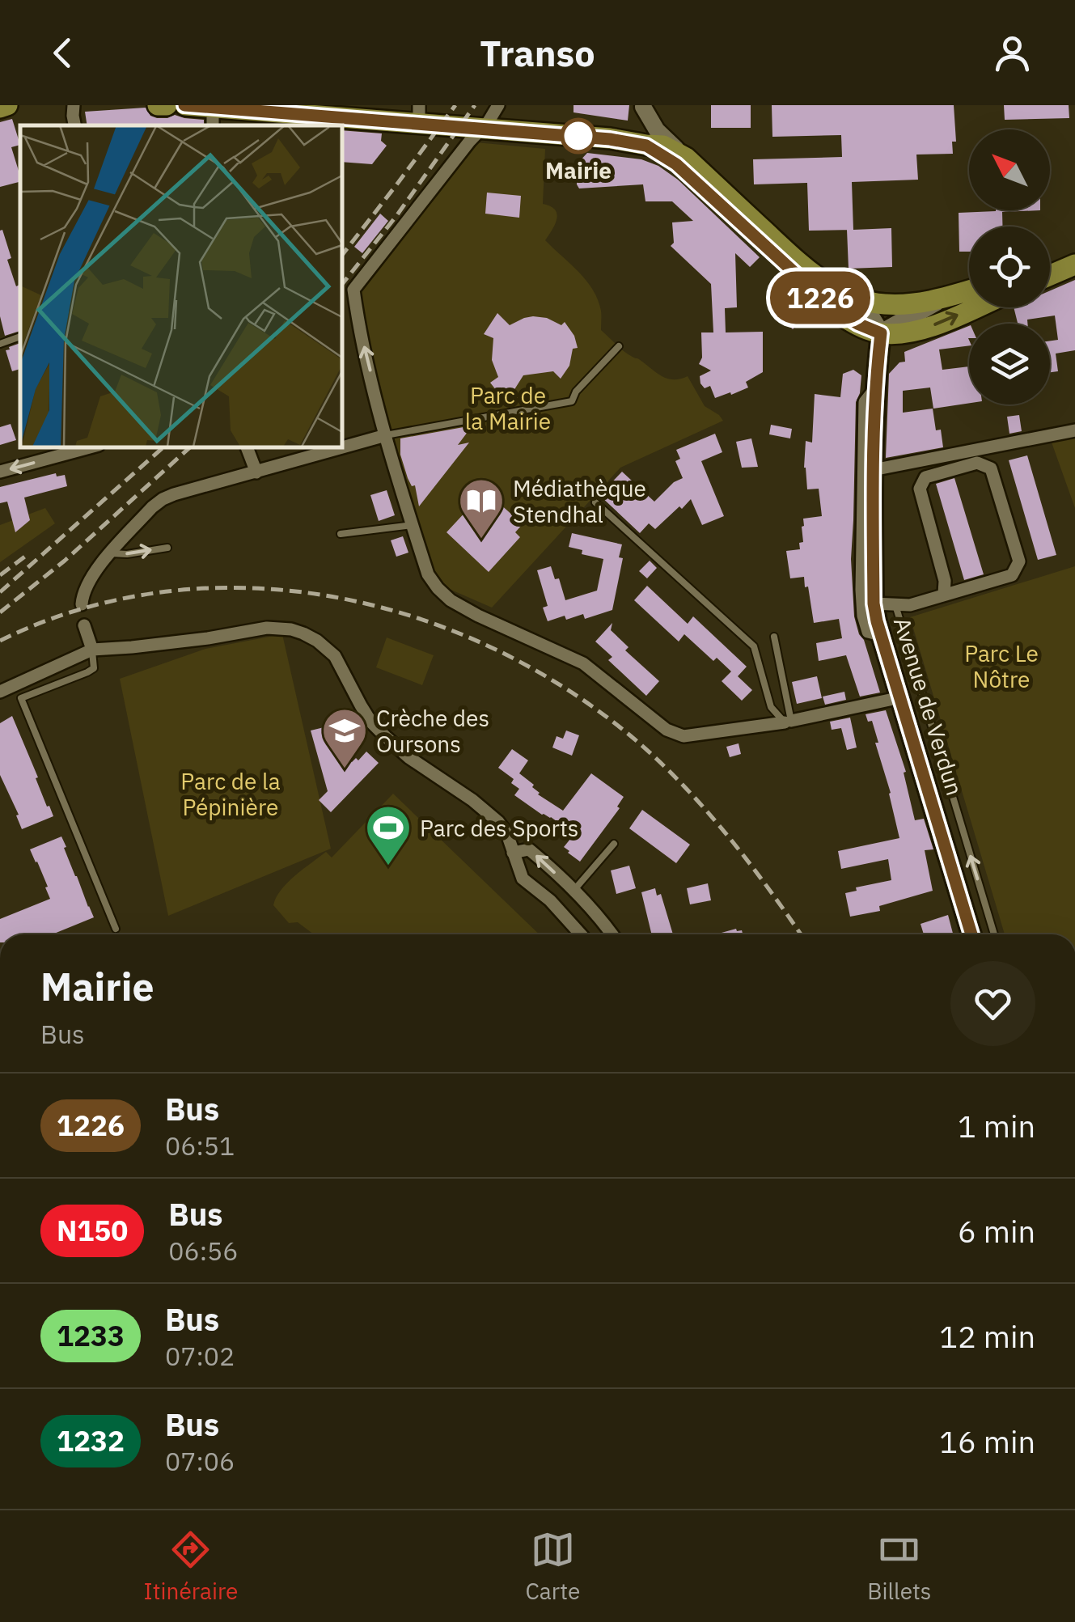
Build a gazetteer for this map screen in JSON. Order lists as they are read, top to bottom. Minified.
{"streets":{"main road":["Avenue de Verdun"]},"parks":["Parc de la Mairie","Parc Le Nôtre","Parc de la Pépinière"],"places":{"other":["Mairie"],"library":["Médiathèque Stendhal"],"school or university":["Crèche des Oursons"],"sports":["Parc des Sports"]},"lines":["bus line 1226"],"north":"top left","page":{"header":"Transo","on_map":"1226","heading":["Mairie","Bus"],"list":[{"mark":"1226","name":"Bus","note":"06:51","value":"1 min"},{"mark":"N150","name":"Bus","note":"06:56","value":"6 min"},{"mark":"1233","name":"Bus","note":"07:02","value":"12 min"},{"mark":"1232","name":"Bus","note":"07:06","value":"16 min"}],"tabs":["Itinéraire","Carte","Billets"]}}
